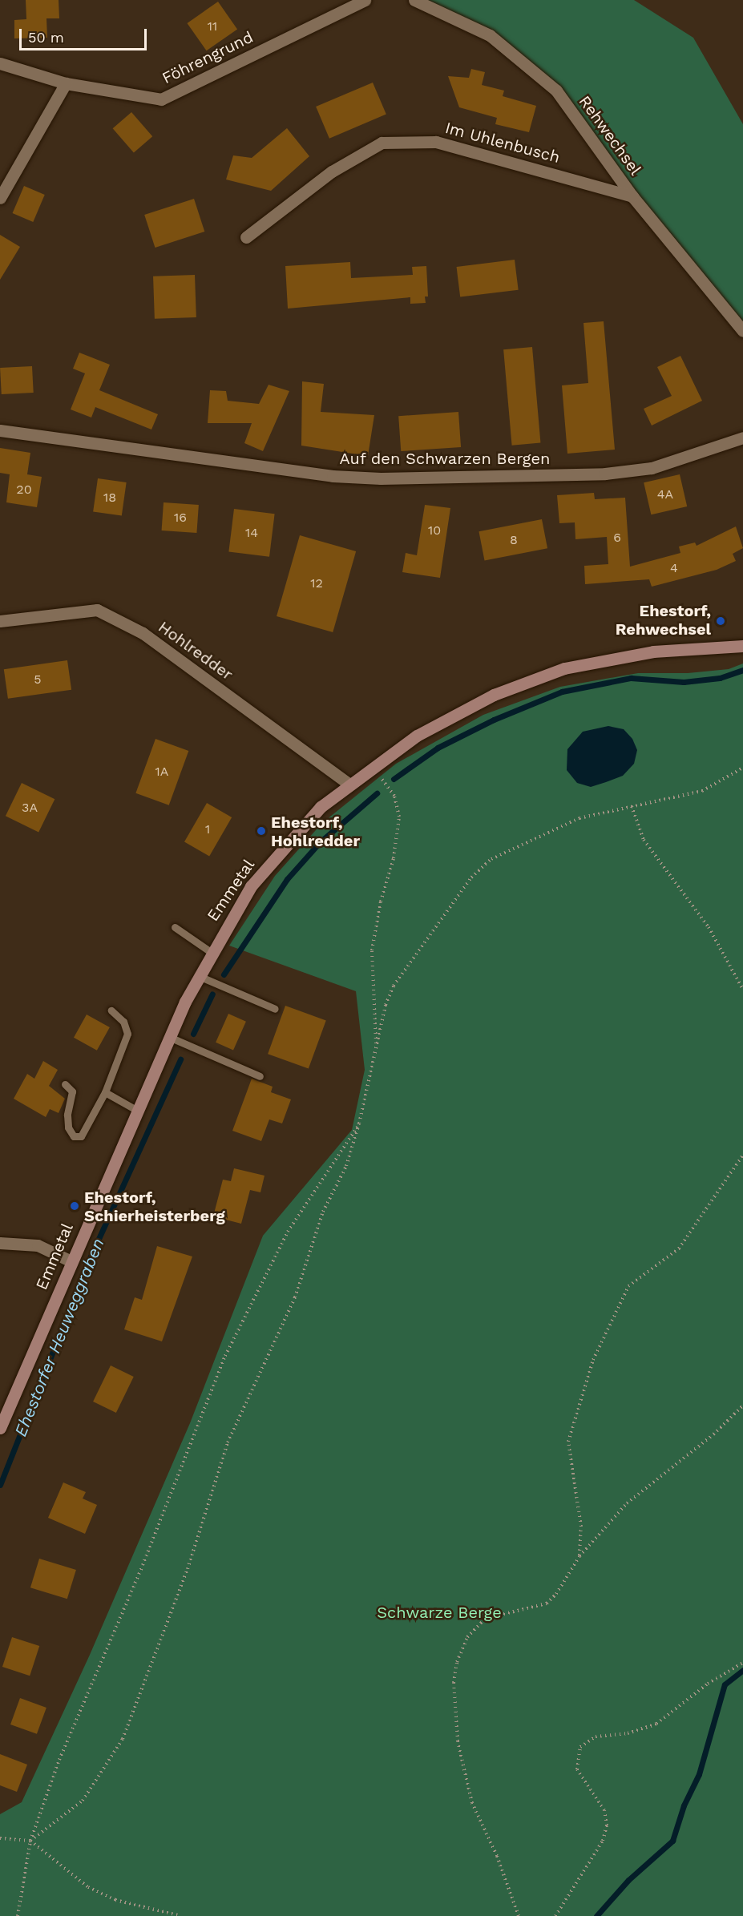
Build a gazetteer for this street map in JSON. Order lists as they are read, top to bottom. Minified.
{"streets":{"main road":["Emmetal"],"street":["Föhrengrund","Rehwechsel","Im Uhlenbusch","Auf den Schwarzen Bergen","Hohlredder"]},"crossings":[["Rehwechsel","Im Uhlenbusch"],["Hohlredder","Emmetal"]],"water":["Ehestorfer Heuweggraben"],"parks":["Schwarze Berge"],"places":["Ehestorf, Rehwechsel","Ehestorf, Hohlredder","Ehestorf, Schierheisterberg"],"house_numbers":["11","20","4A","18","16","10","14","6","8","4","12","5","1A","3A","1"],"scale_bar":"50 m"}
